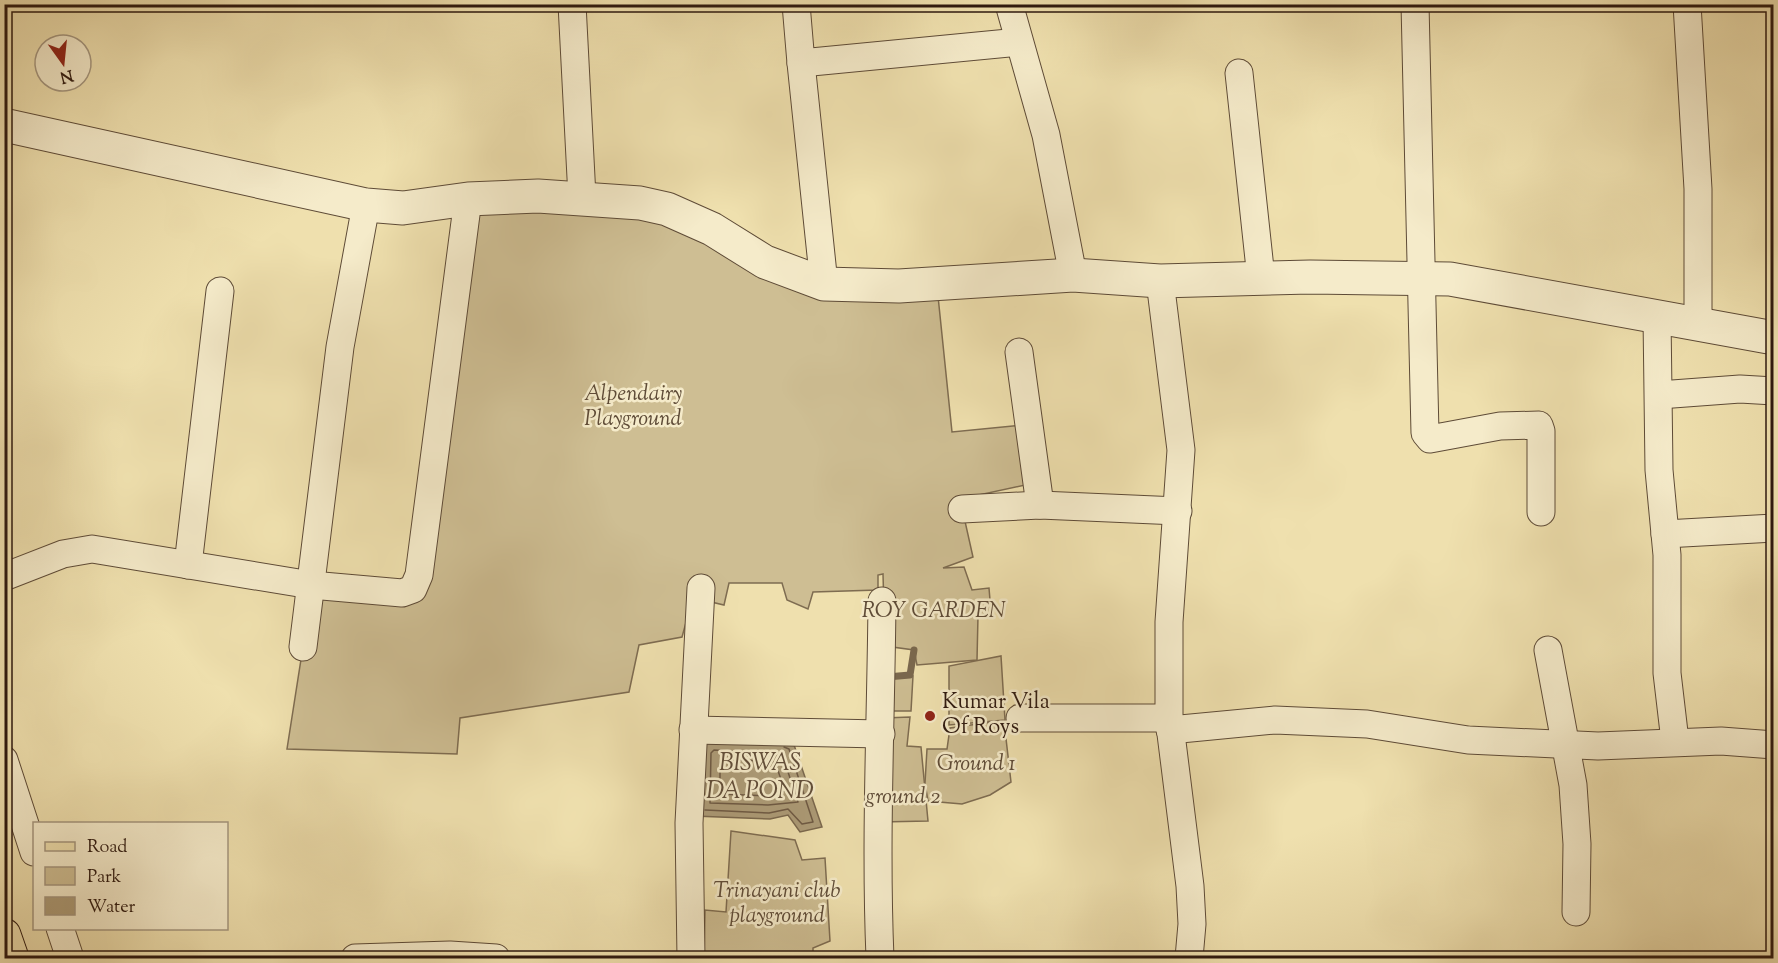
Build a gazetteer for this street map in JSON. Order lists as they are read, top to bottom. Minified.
{"water":["BISWAS DA POND"],"parks":["Alpendairy Playground","ROY GARDEN","Ground 1","ground 2","Trinayani club playground"],"places":["Kumar Vila Of Roys"],"legend":["Road","Park","Water"],"north":"bottom"}
